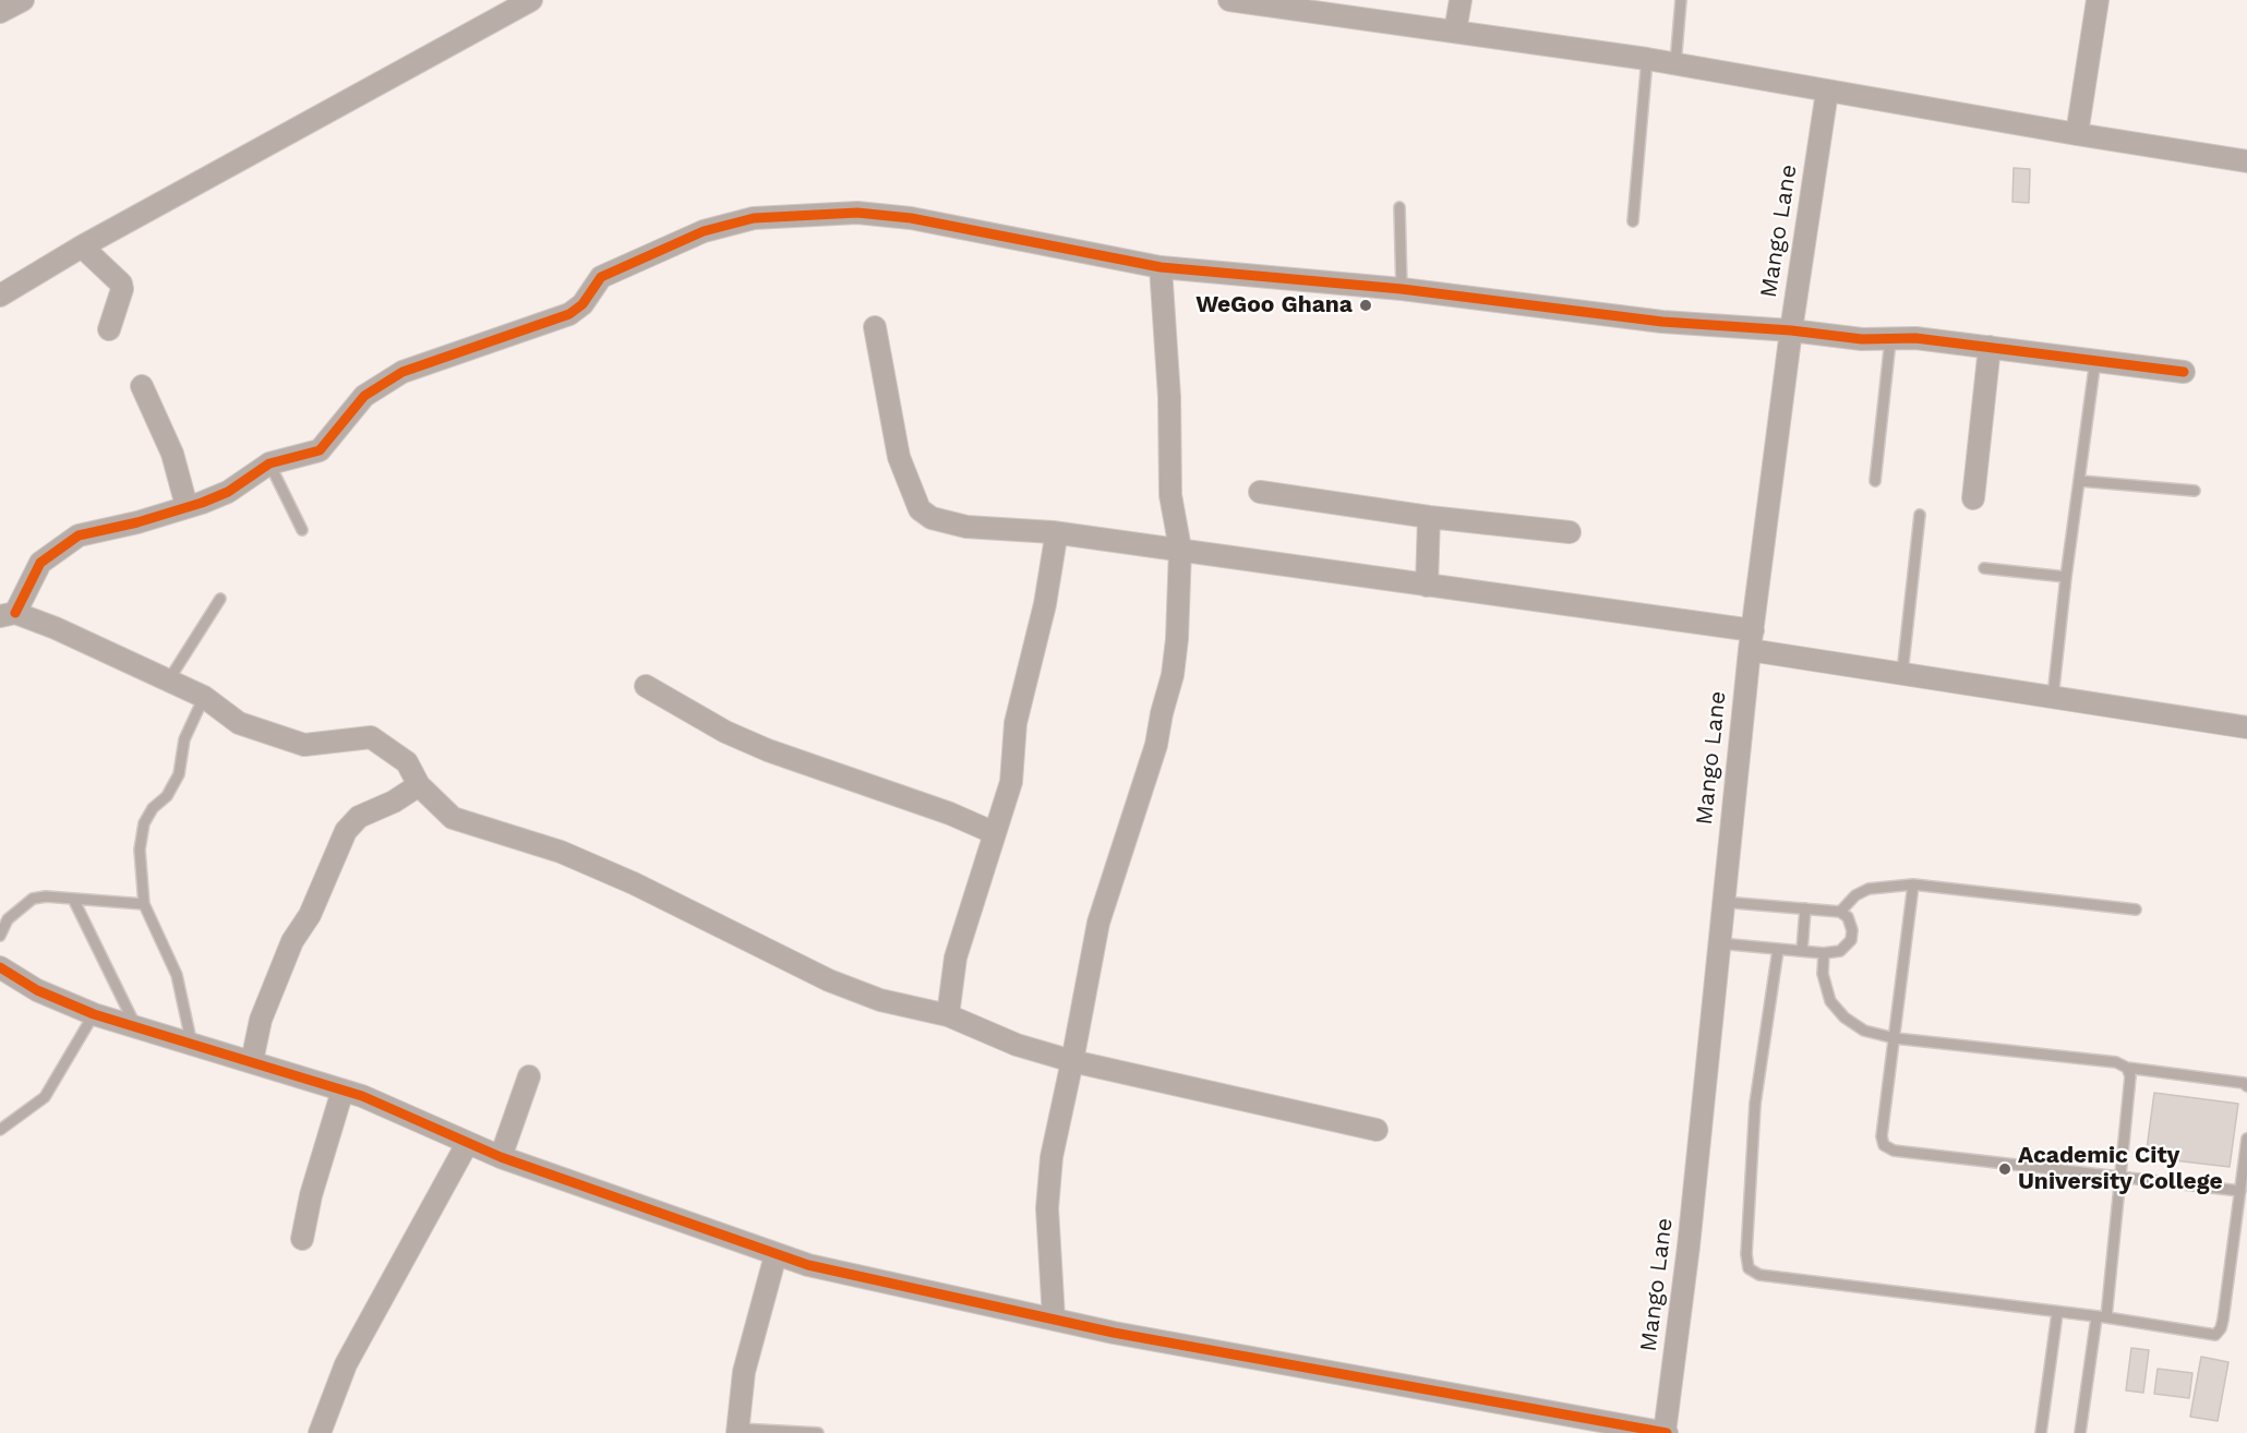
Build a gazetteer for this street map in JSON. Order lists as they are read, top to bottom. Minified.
{"streets":{"street":["Mango Lane"]},"places":["WeGoo Ghana","Academic City University College"]}
